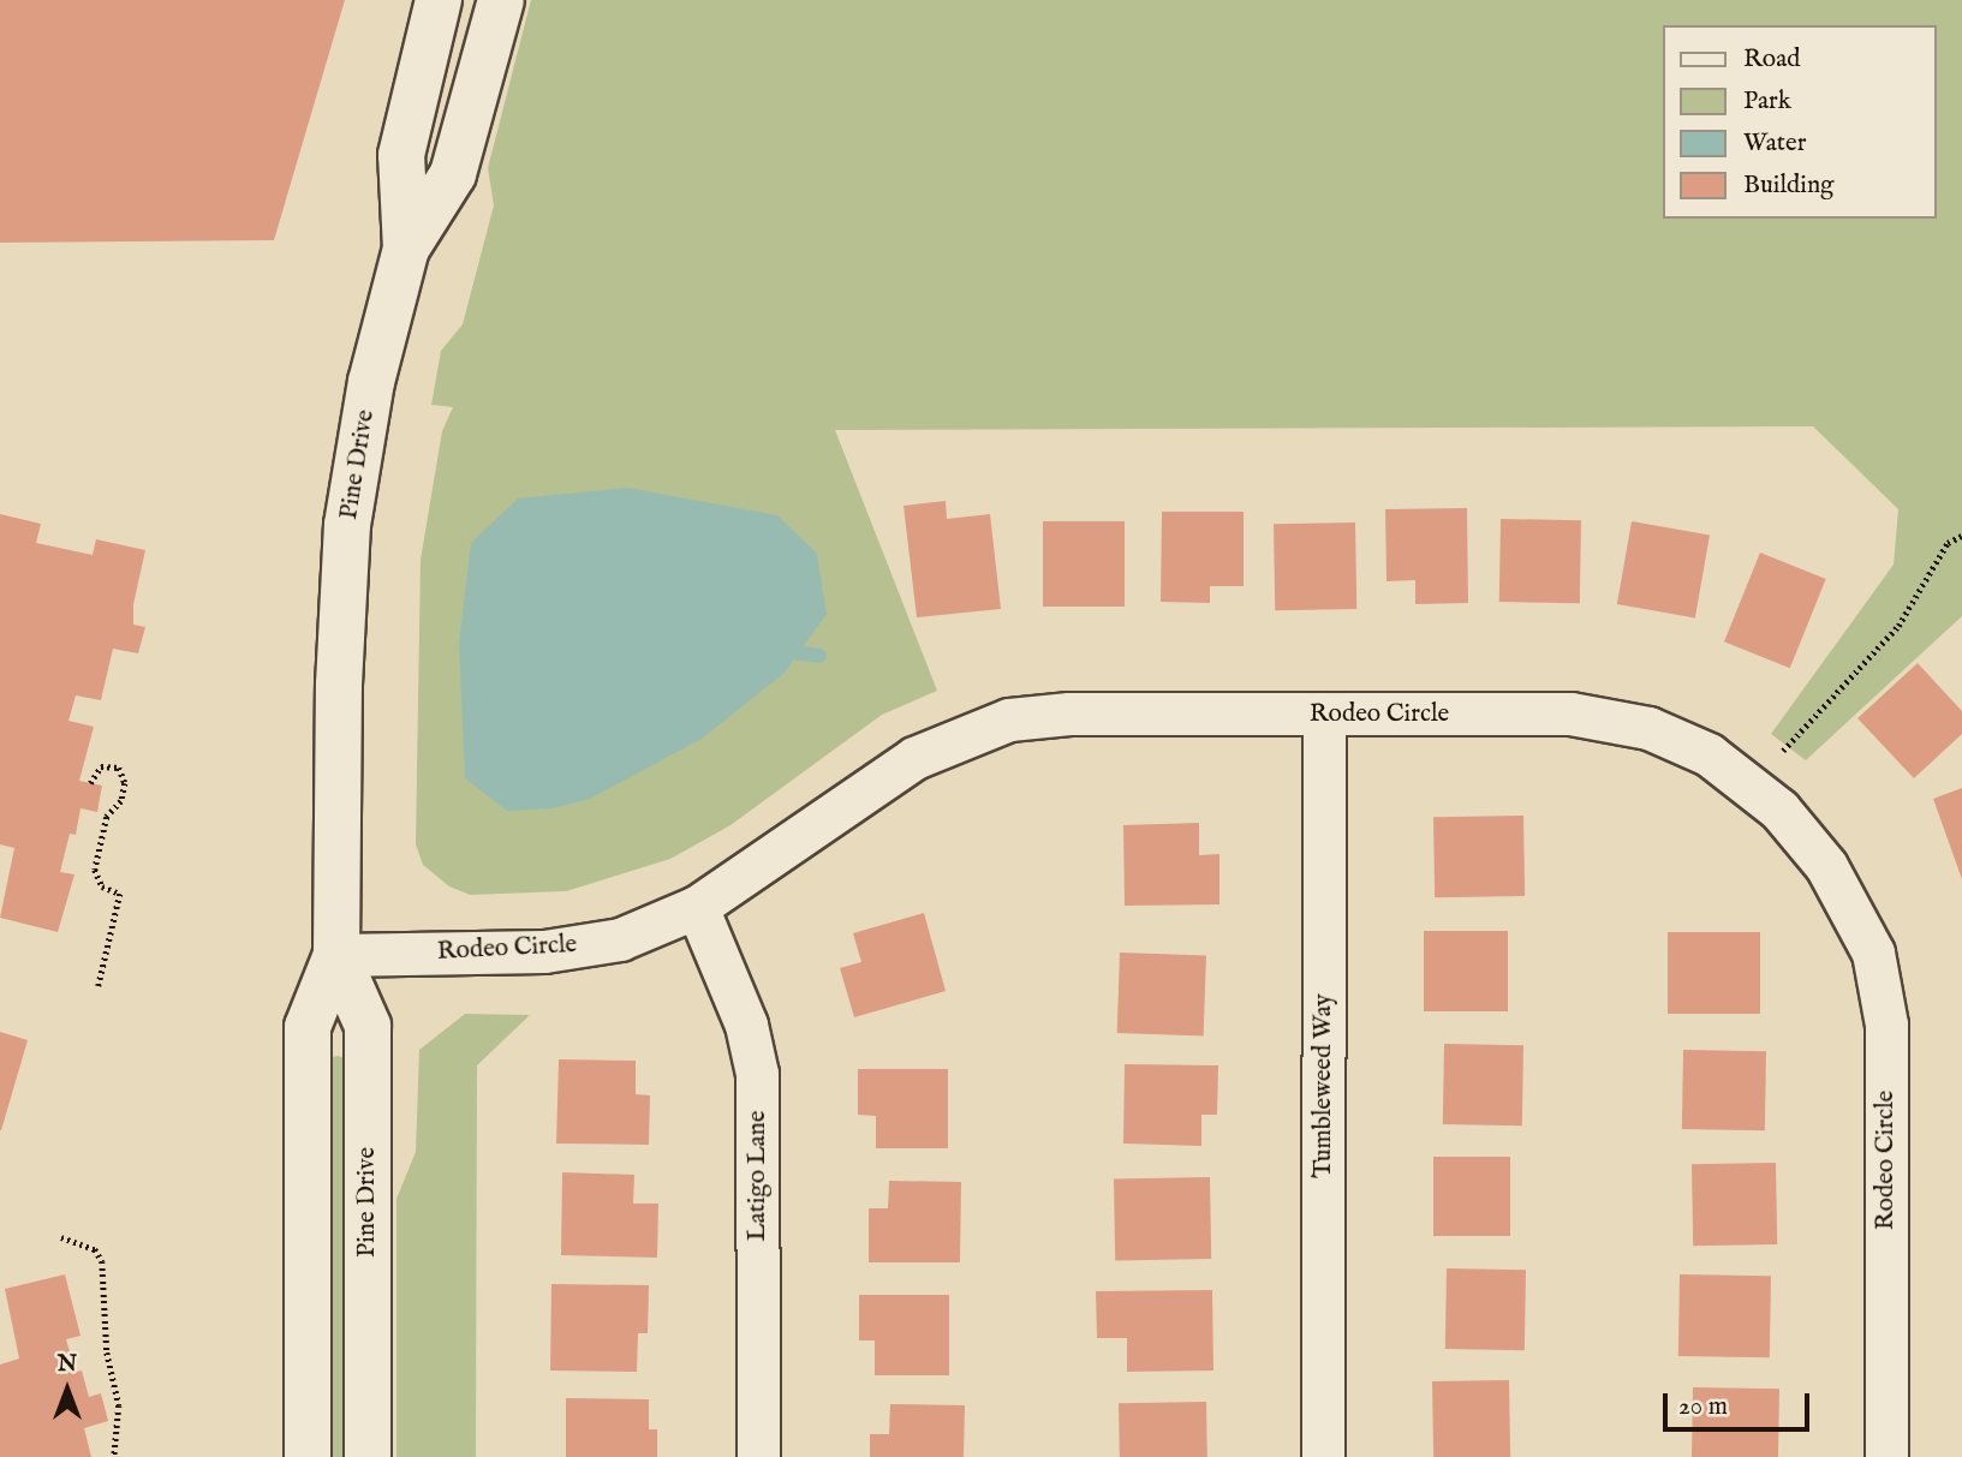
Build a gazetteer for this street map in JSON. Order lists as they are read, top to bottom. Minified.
{"streets":{"main road":["Pine Drive"],"street":["Rodeo Circle","Tumbleweed Way","Latigo Lane"]},"crossings":[["Pine Drive","Rodeo Circle"],["Rodeo Circle","Tumbleweed Way"],["Rodeo Circle","Latigo Lane"]],"legend":["Road","Park","Water","Building"],"scale_bar":"20 m","north":"top"}
